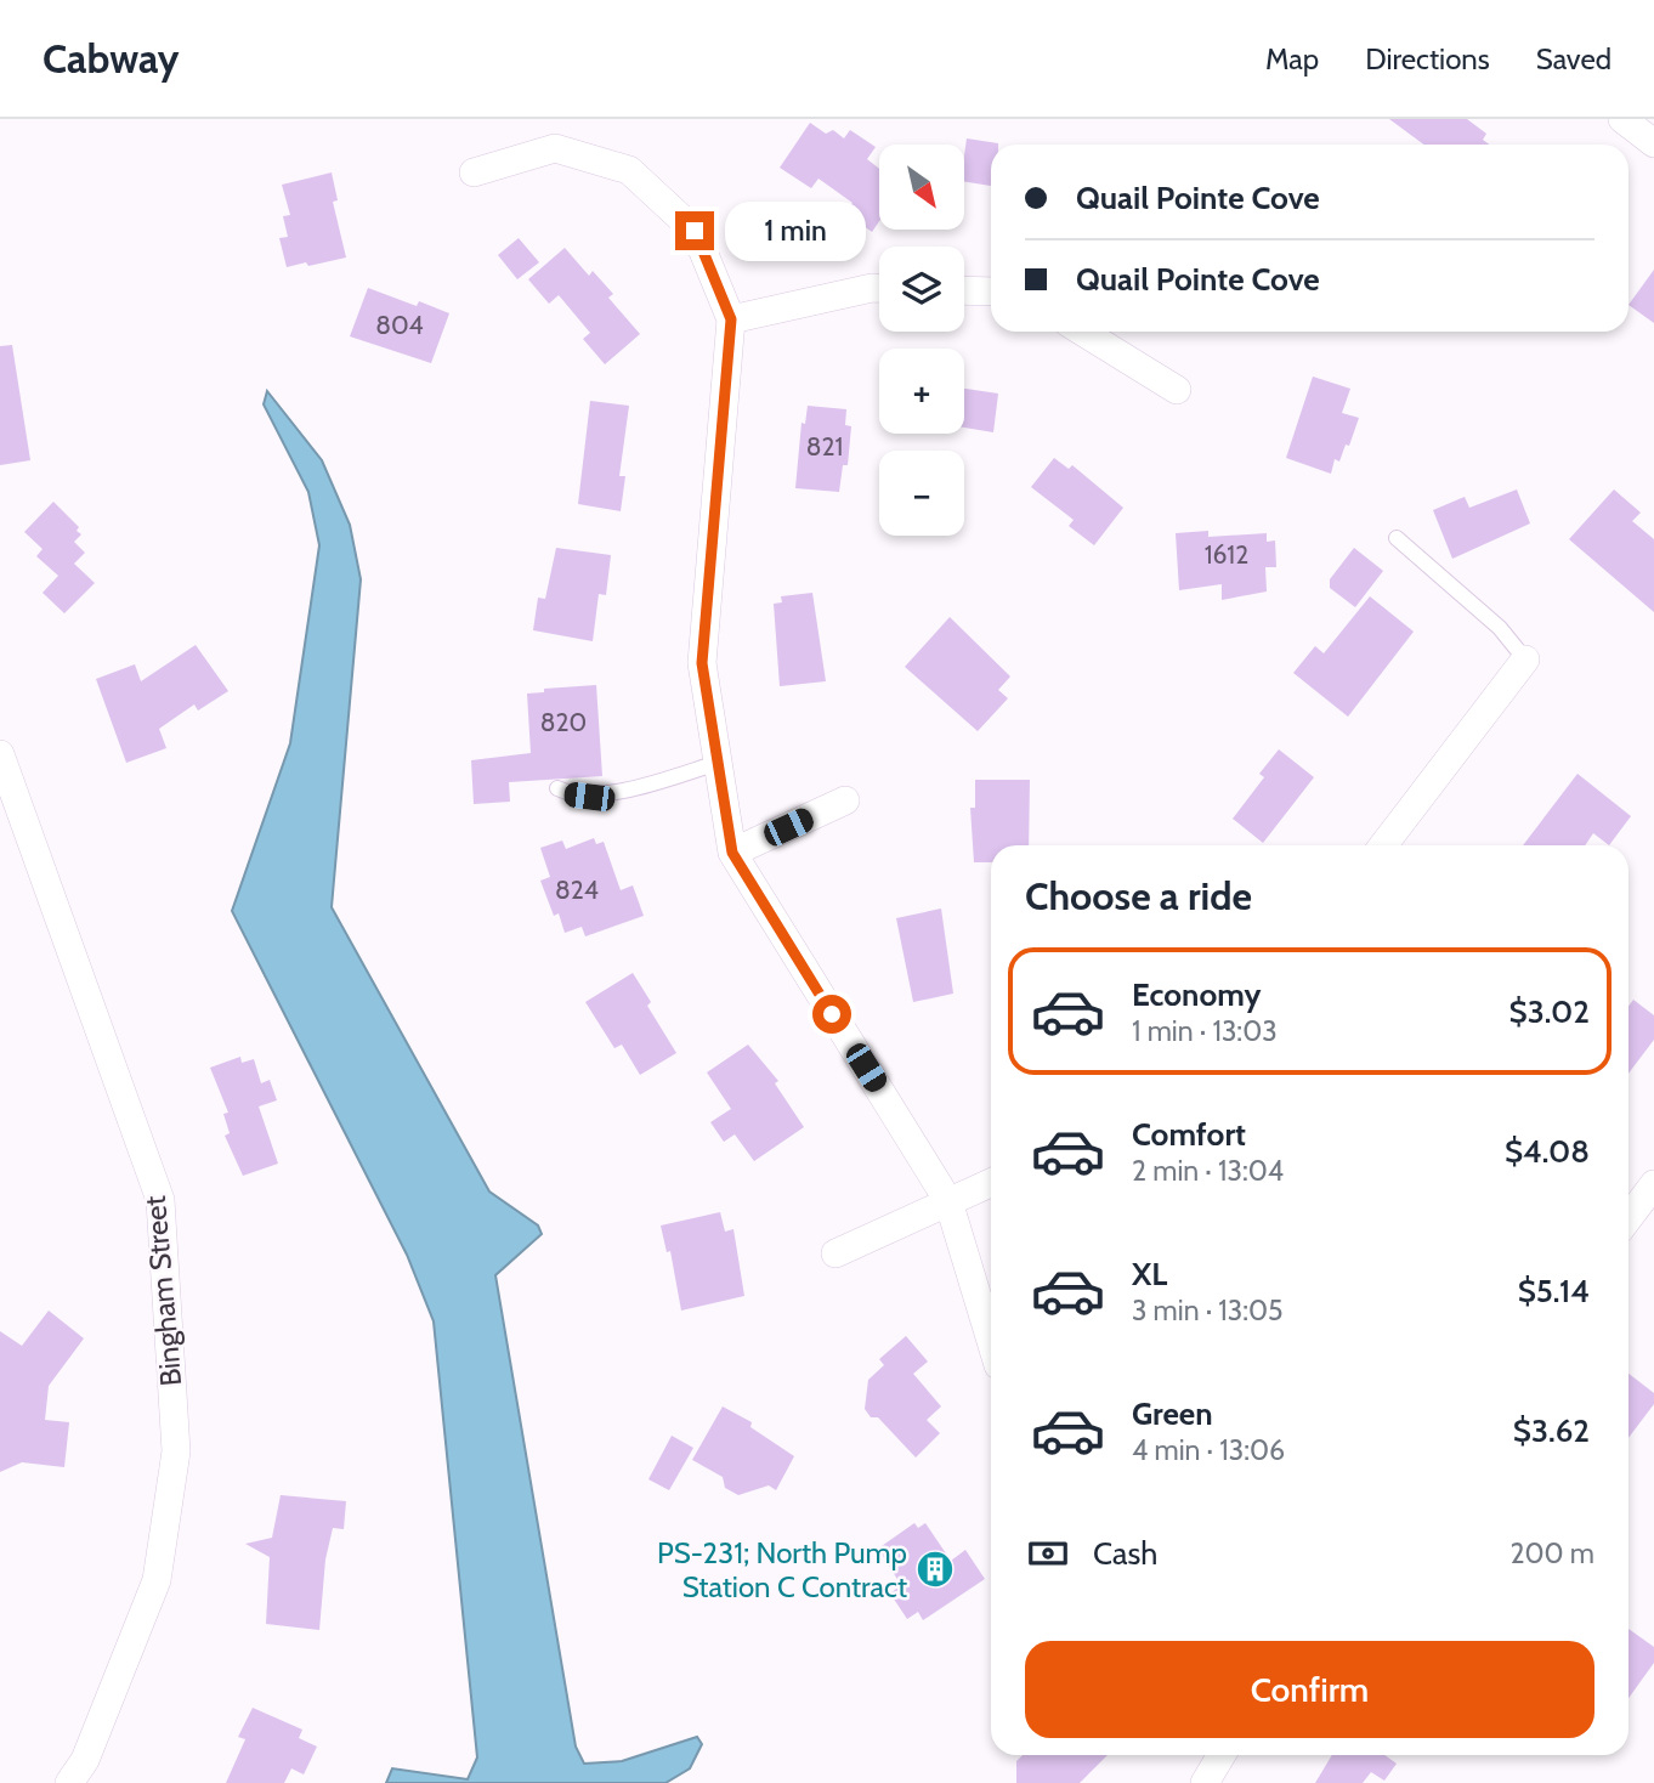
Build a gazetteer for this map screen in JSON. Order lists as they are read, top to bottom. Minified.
{"streets":{"street":["Bingham Street"]},"places":{"building":["PS-231; North Pump Station C Contract"]},"house_numbers":["804","821","1612","820","824"],"north":"bottom right","page":{"header":"Cabway","nav":["Map","Directions","Saved"],"map_buttons":["+","−"],"banner":["Quail Pointe Cove","Quail Pointe Cove"],"bubble":"1 min","heading":"Choose a ride","list":[{"name":"Economy","note":"1 min · 13:03","value":"$3.02"},{"name":"Comfort","note":"2 min · 13:04","value":"$4.08"},{"name":"XL","note":"3 min · 13:05","value":"$5.14"},{"name":"Green","note":"4 min · 13:06","value":"$3.62"}],"pay":["Cash","200 m"],"buttons":"Confirm"}}
